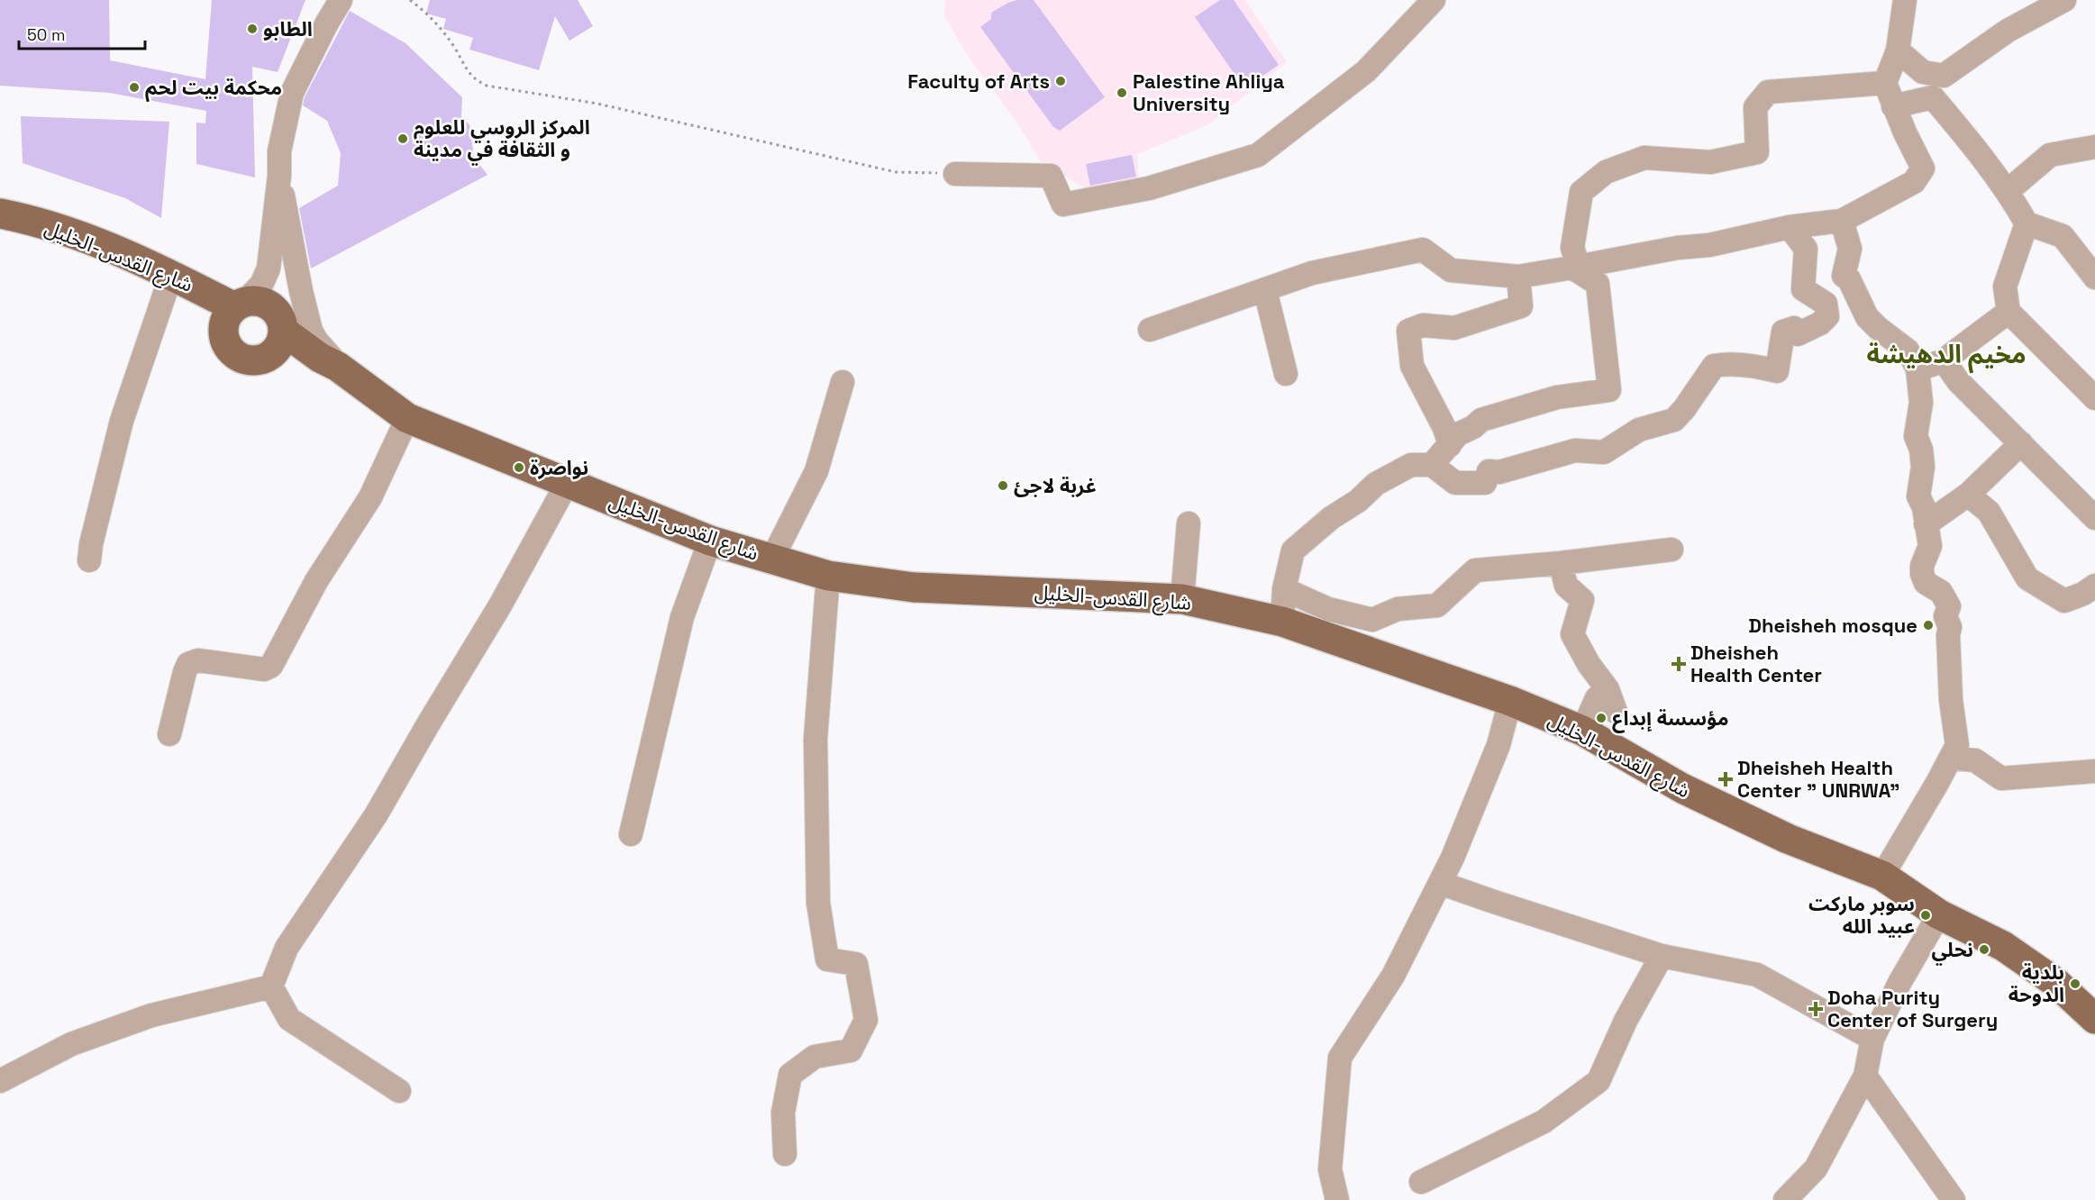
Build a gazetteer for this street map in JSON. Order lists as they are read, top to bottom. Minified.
{"streets":{"main road":["شارع القدس-الخليل"]},"districts":["مخيم الدهيشة"],"places":{"other":["الطابو","Faculty of Arts","محكمة بيت لحم","Palestine Ahliya University","المركز الروسي للعلوم و الثقافة في مدينة","نواصرة","غربة لاجئ","Dheisheh mosque","مؤسسة إبداع","سوبر ماركت عبيد الله","نحلي","بلدية الدوحة"],"health":["Dheisheh Health Center","Dheisheh Health Center \" UNRWA\"","Doha Purity Center of Surgery"]},"scale_bar":"50 m"}
